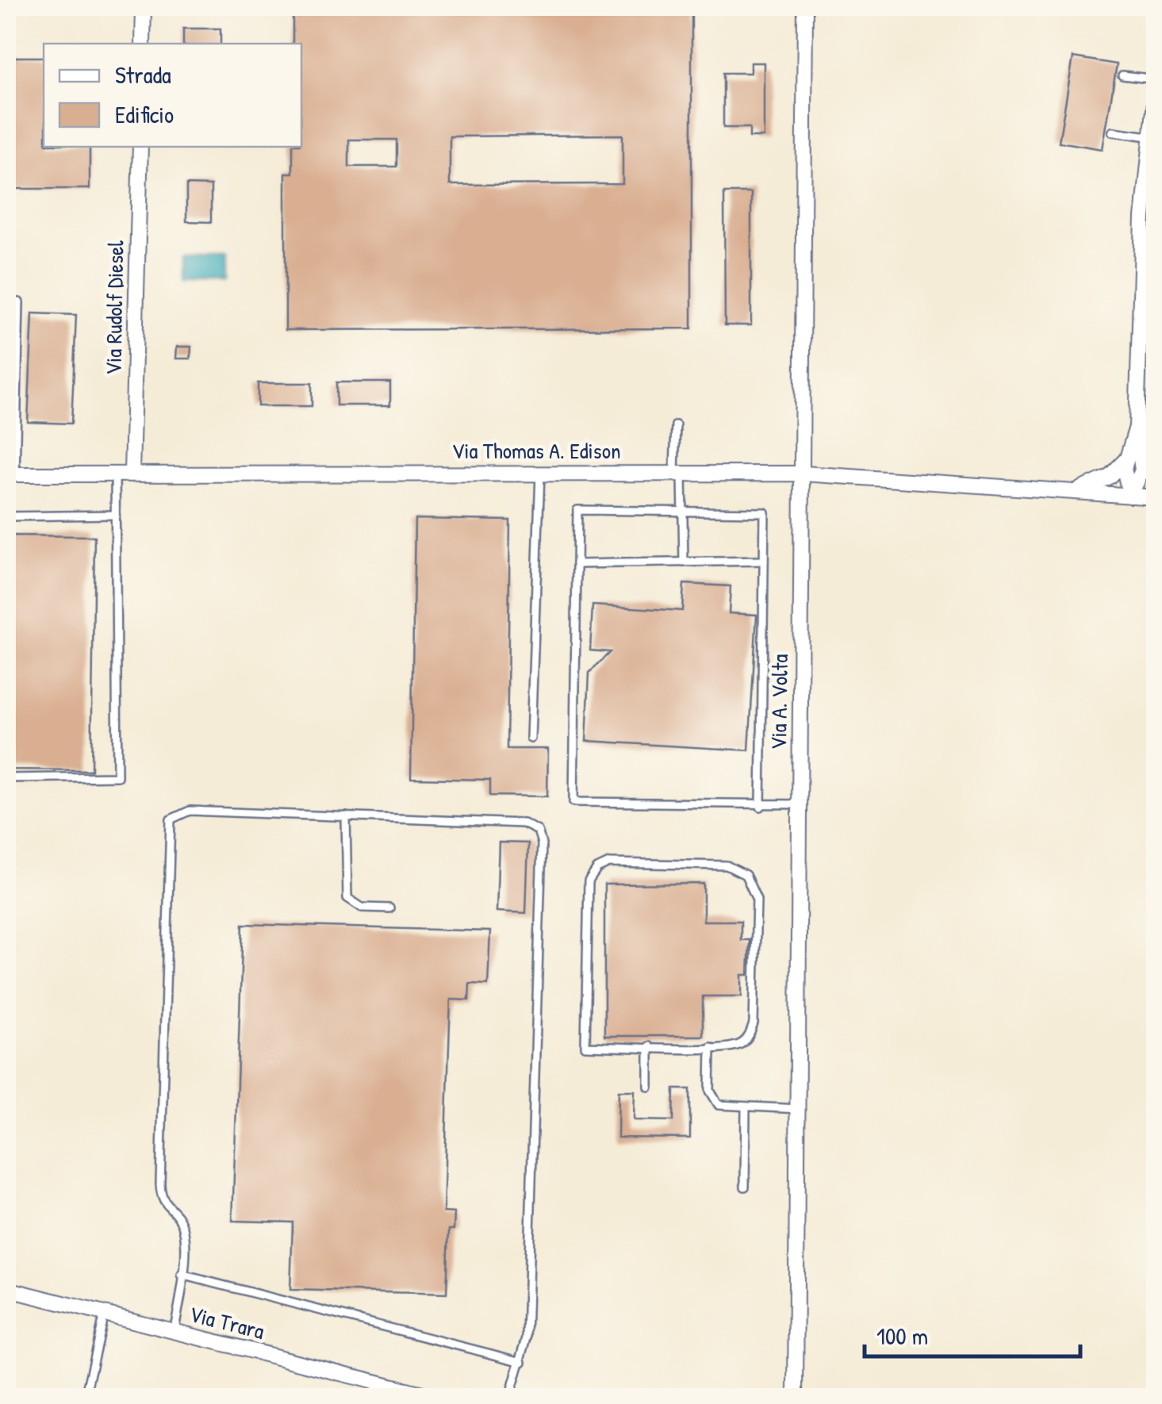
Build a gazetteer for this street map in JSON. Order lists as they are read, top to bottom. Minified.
{"streets":{"street":["Via Rudolf Diesel","Via Thomas A. Edison","Via A. Volta","Via Trara"]},"crossings":[["Via Rudolf Diesel","Via Thomas A. Edison"],["Via Thomas A. Edison","Via A. Volta"]],"legend":["Strada","Edificio"],"scale_bar":"100 m"}
